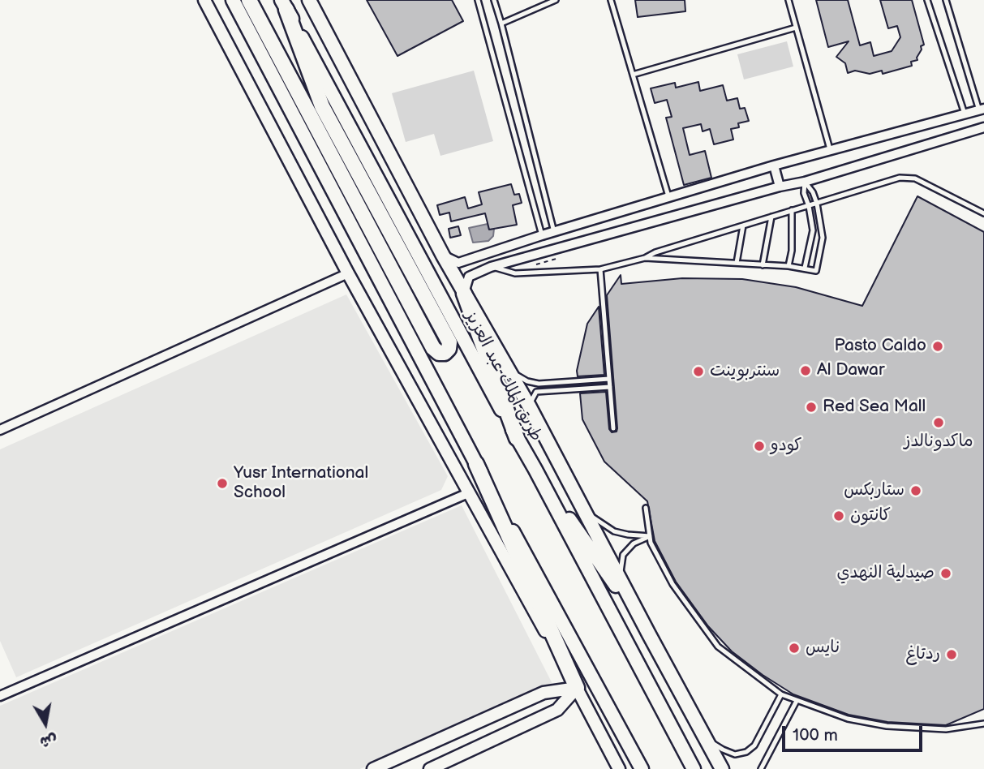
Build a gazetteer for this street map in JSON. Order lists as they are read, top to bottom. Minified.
{"streets":{"main road":["طريق الملك عبد العزيز"]},"places":["Pasto Caldo","Al Dawar","سنتربوينت","Red Sea Mall","ماكدونالدز","كودو","Yusr International School","ستاربكس","كانتون","صيدلية النهدي","نايس","ردتاغ"],"scale_bar":"100 m","north":"bottom"}
